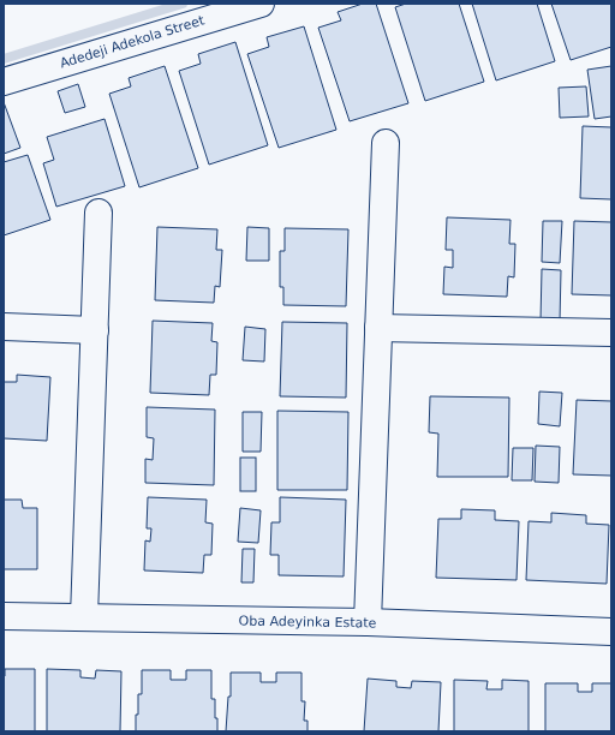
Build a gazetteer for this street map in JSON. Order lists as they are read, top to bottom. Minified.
{"streets":{"street":["Adedeji Adekola Street","Oba Adeyinka Estate"]}}
